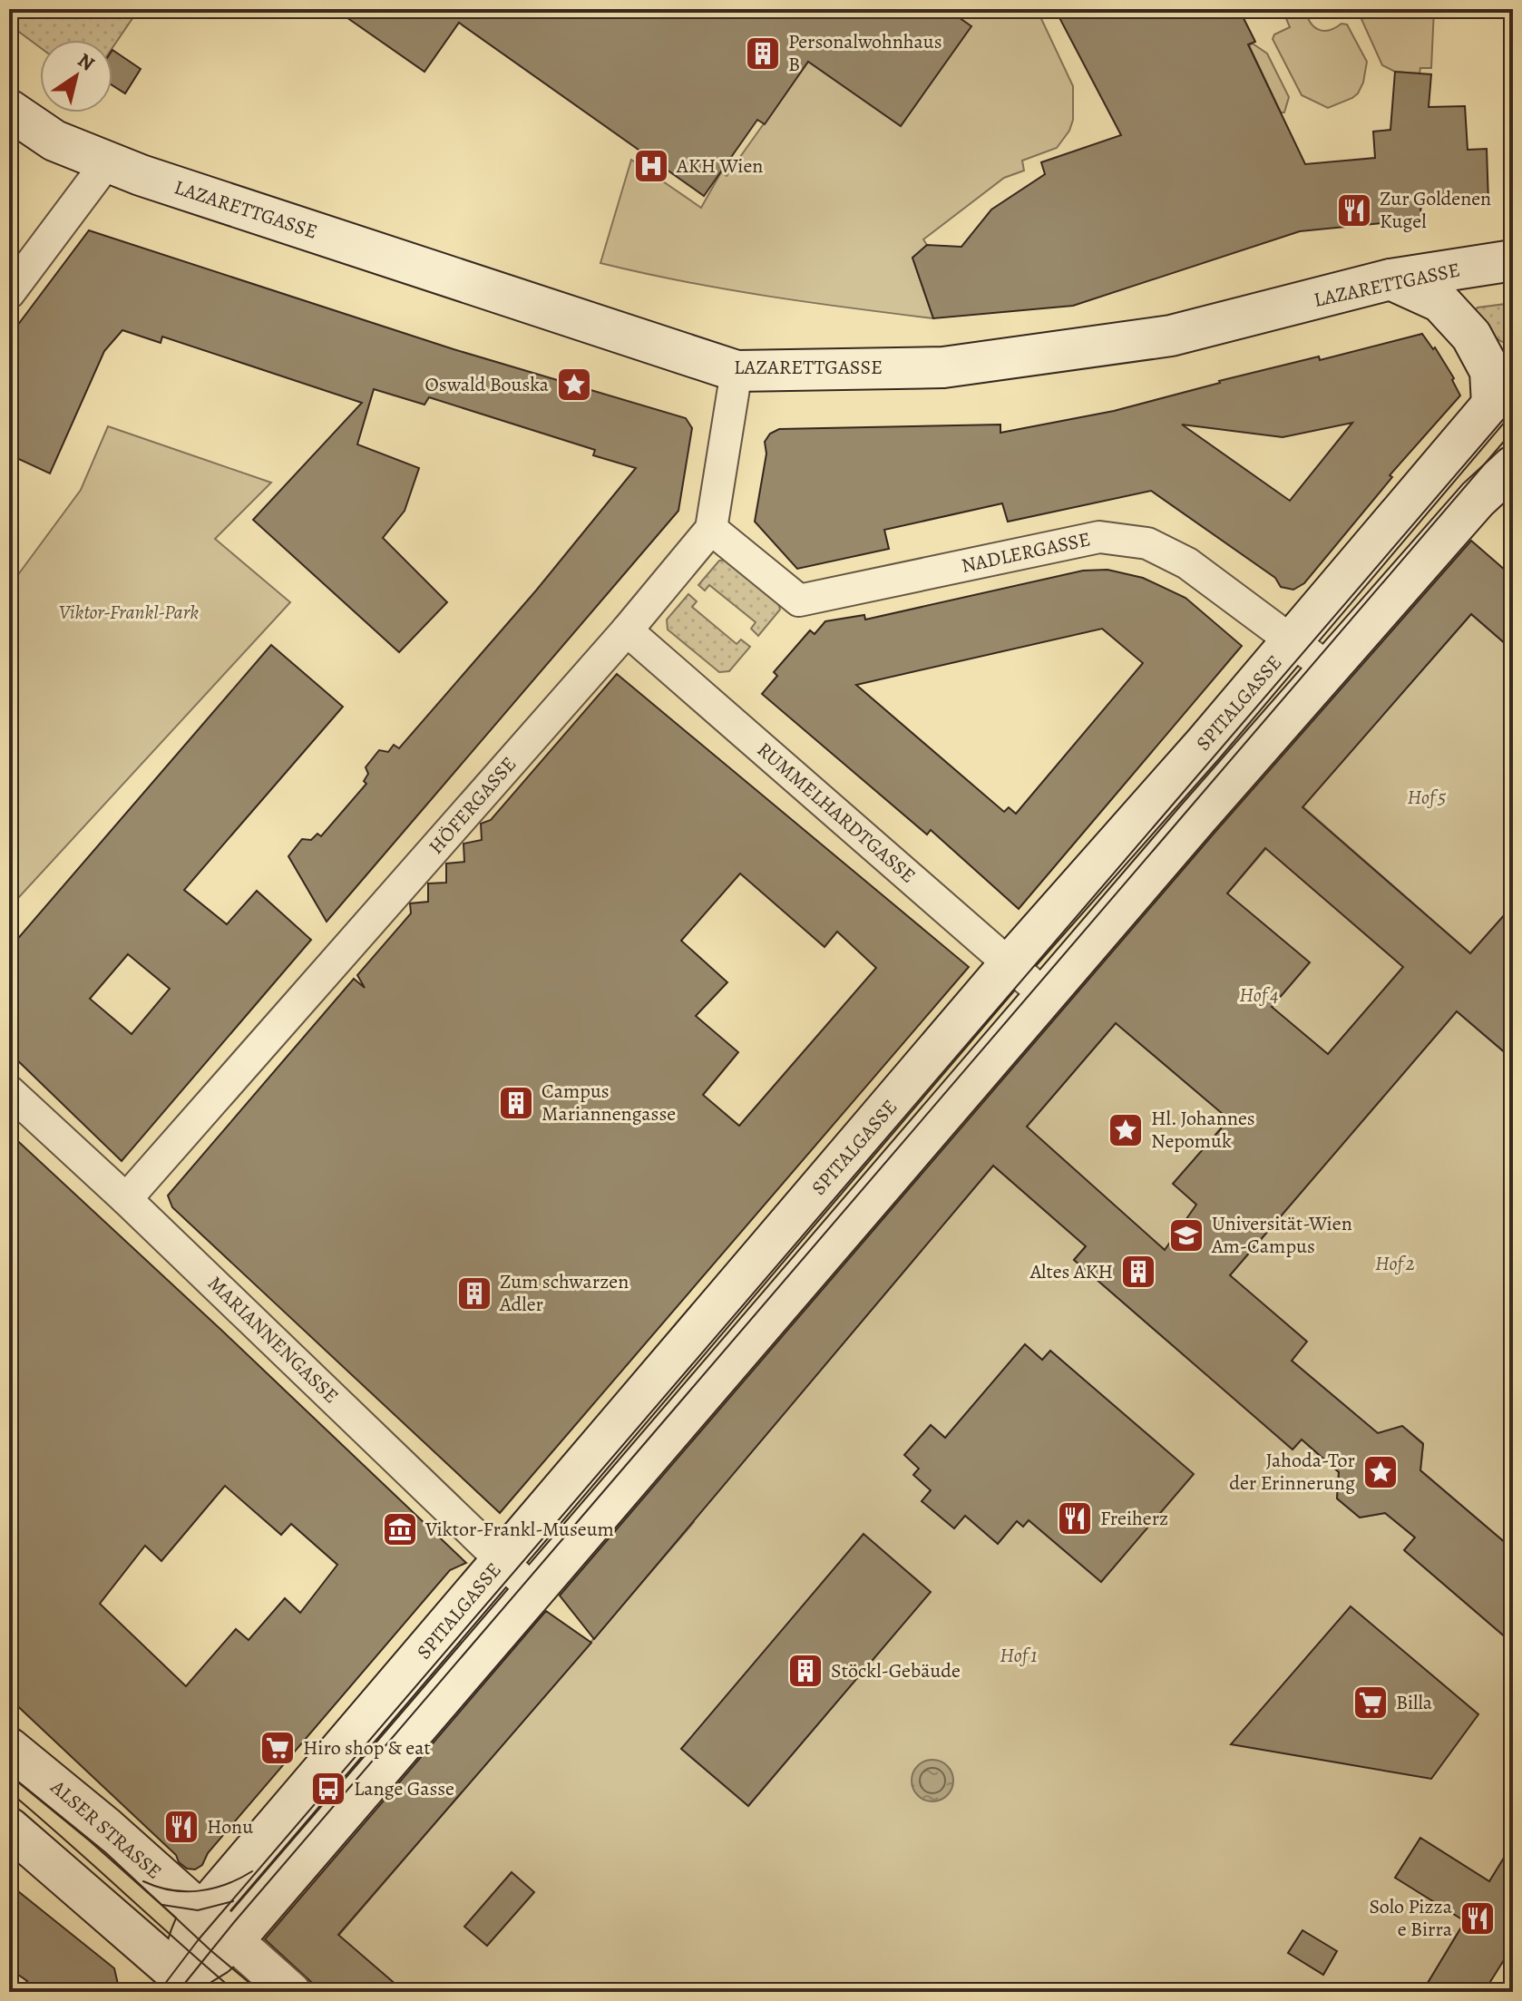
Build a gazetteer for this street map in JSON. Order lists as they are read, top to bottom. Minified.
{"streets":{"main road":["LAZARETTGASSE","SPITALGASSE","ALSER STRASSE"],"street":["NADLERGASSE","HÖFERGASSE","RUMMELHARDTGASSE","MARIANNENGASSE"]},"crossings":[["NADLERGASSE","SPITALGASSE"],["NADLERGASSE","HÖFERGASSE"],["SPITALGASSE","RUMMELHARDTGASSE"],["SPITALGASSE","MARIANNENGASSE"],["SPITALGASSE","ALSER STRASSE"],["HÖFERGASSE","RUMMELHARDTGASSE"],["HÖFERGASSE","MARIANNENGASSE"]],"parks":["Viktor-Frankl-Park","Hof 5","Hof 4","Hof 2","Hof 1"],"places":{"building":["Personalwohnhaus B","Campus Mariannengasse","Altes AKH","Zum schwarzen Adler","Stöckl-Gebäude"],"hospital":["AKH Wien"],"restaurant":["Zur Goldenen Kugel","Freiherz","Honu","Solo Pizza e Birra"],"place":["Oswald Bouska","Hl. Johannes Nepomuk","Jahoda-Tor der Erinnerung"],"school or university":["Universität-Wien Am-Campus"],"museum":["Viktor-Frankl-Museum"],"supermarket":["Billa","Hiro shop & eat"],"bus stop":["Lange Gasse"]},"north":"top right"}
